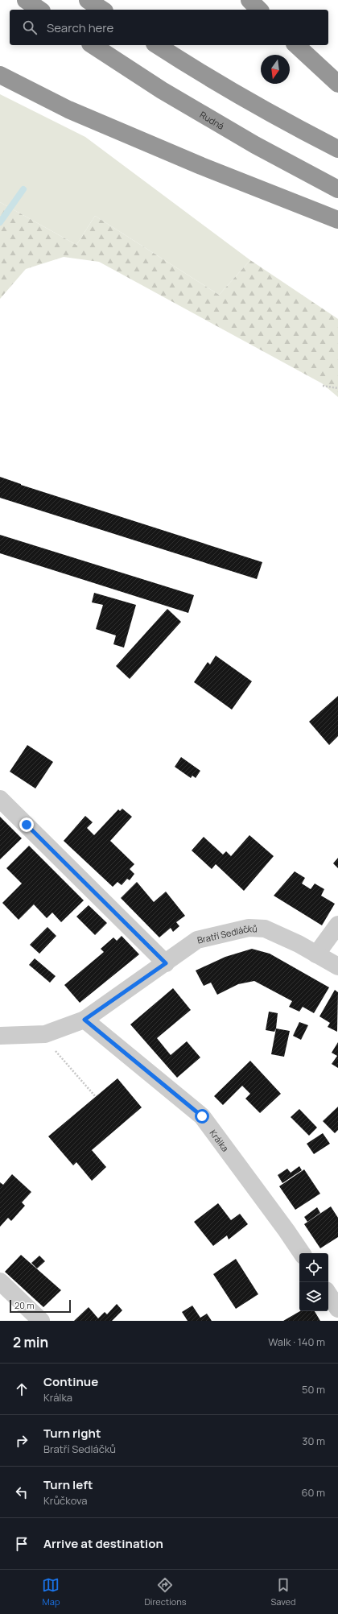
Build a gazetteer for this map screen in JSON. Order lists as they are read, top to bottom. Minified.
{"streets":{"highway":["Rudná"],"street":["Bratří Sedláčků","Králka"]},"crossings":[["Bratří Sedláčků","Králka"]],"scale_bar":"20 m","north":"bottom","page":{"search":"Search here","scale":"20 m","heading":["2 min","Walk · 140 m"],"list":[["Continue","Králka","50 m"],["Turn right","Bratří Sedláčků","30 m"],["Turn left","Krůčkova","60 m"],"Arrive at destination"],"nav":["Map","Directions","Saved"]}}
